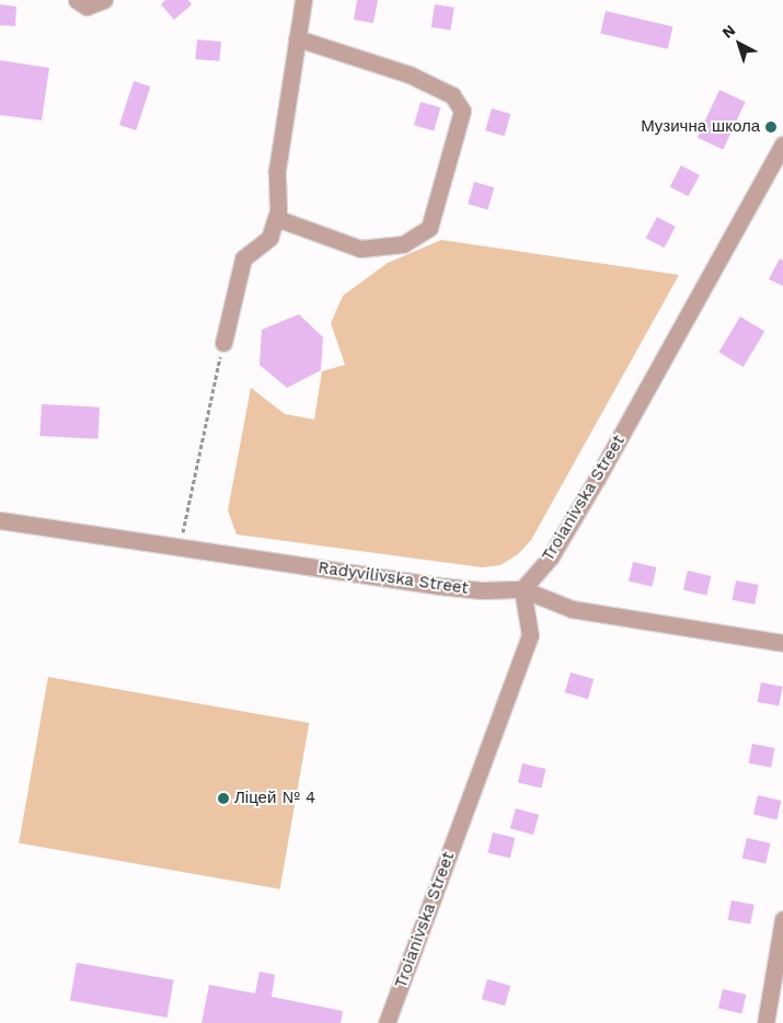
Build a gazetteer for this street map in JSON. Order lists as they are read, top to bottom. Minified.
{"streets":{"street":["Troianivska Street","Radyvilivska Street"]},"crossings":[["Troianivska Street","Radyvilivska Street"]],"places":["Музична школа","Ліцей № 4"],"north":"top left"}
